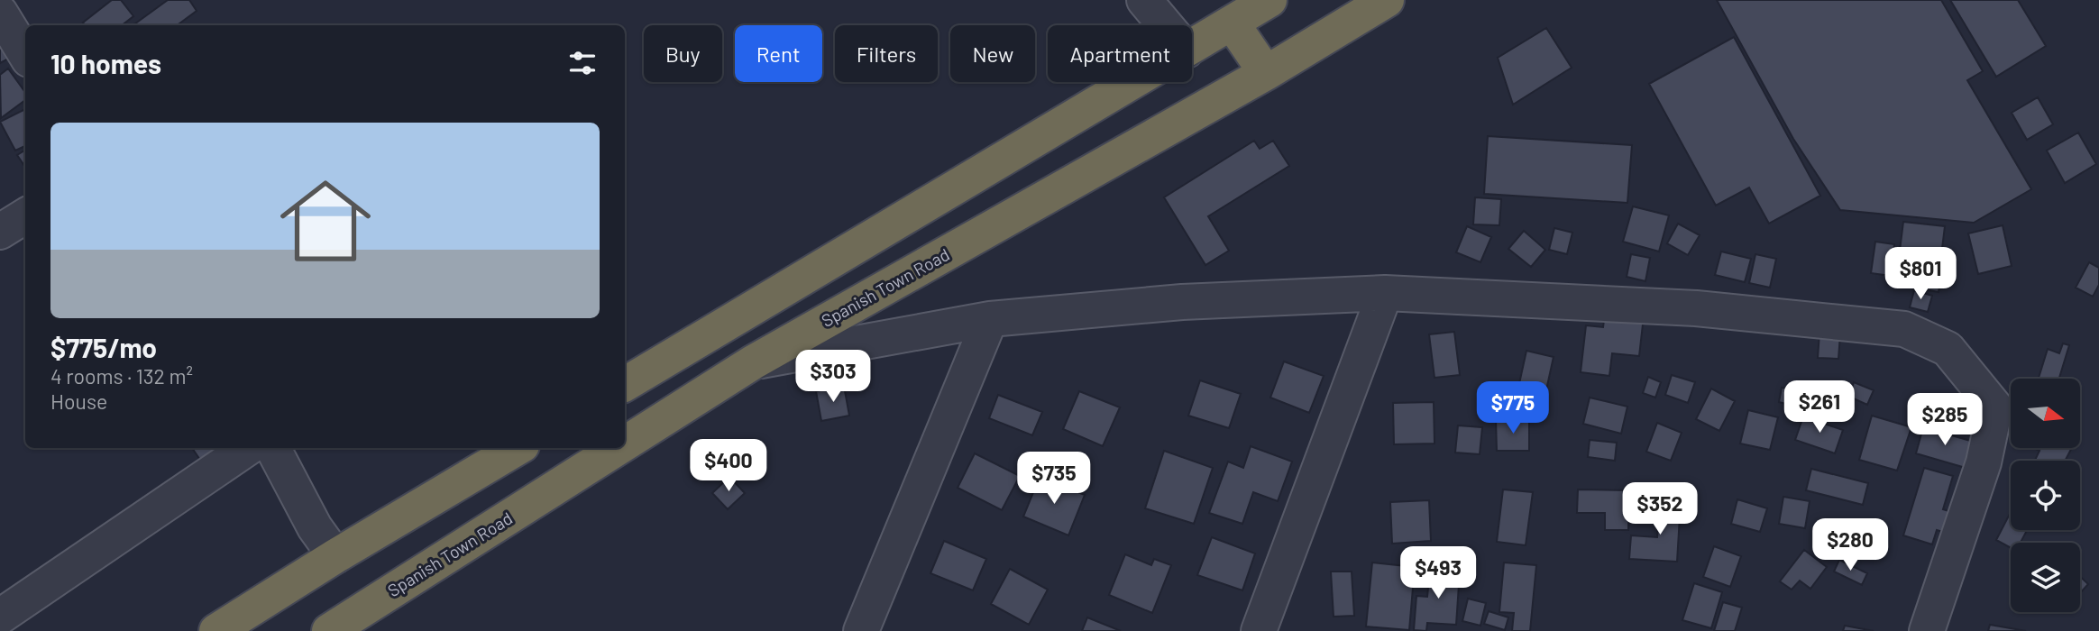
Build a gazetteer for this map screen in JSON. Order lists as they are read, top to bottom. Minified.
{"streets":{"highway":["Spanish Town Road"]},"north":"right","page":{"chip":["Buy","Rent","Filters","New","Apartment"],"heading":"10 homes","list":[{"name":"$775/mo","note":"4 rooms · 132 m² · House"}],"price":["$801","$303","$261","$775","$285","$400","$735","$352","$280","$493"]}}
